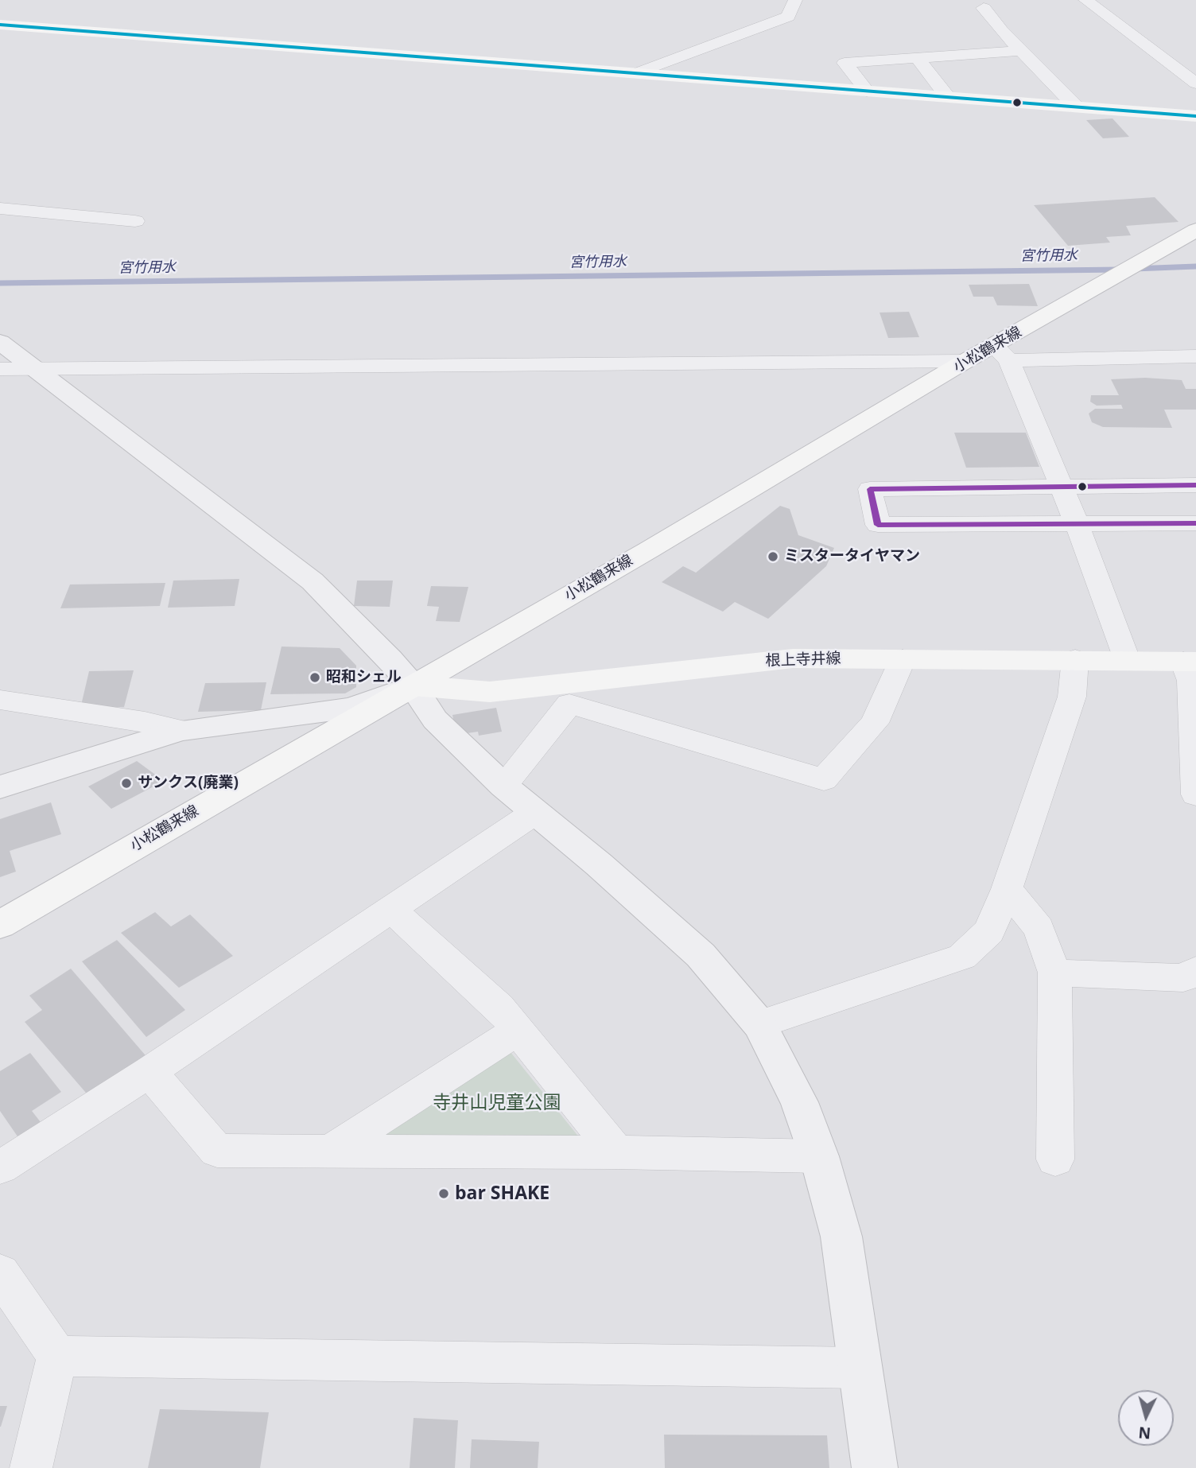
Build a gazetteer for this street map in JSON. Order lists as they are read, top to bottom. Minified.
{"streets":{"main road":["小松鶴来線","根上寺井線"]},"crossings":[["小松鶴来線","根上寺井線"]],"water":["宮竹用水"],"parks":["寺井山児童公園"],"places":["ミスタータイヤマン","昭和シェル","サンクス(廃業)","bar SHAKE"],"north":"bottom"}
